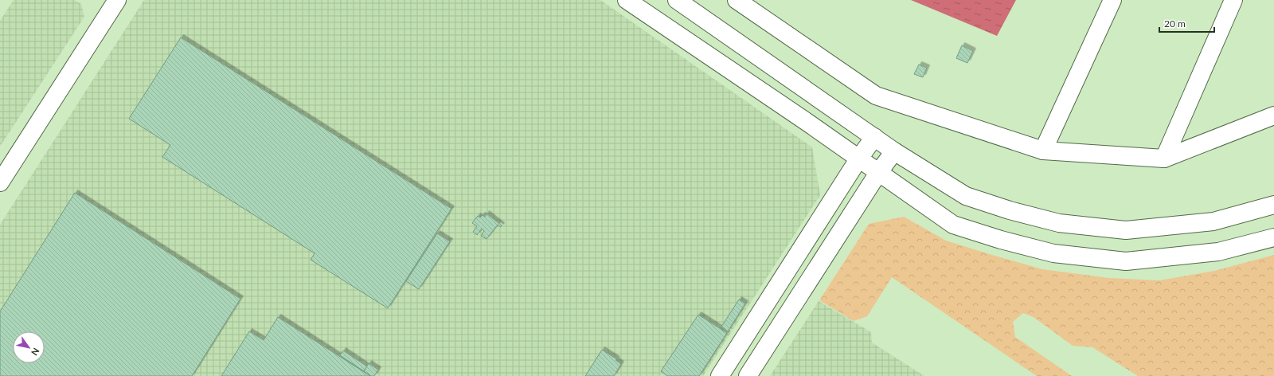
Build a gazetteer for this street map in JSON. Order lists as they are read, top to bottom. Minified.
{"scale_bar":"20 m","north":"bottom right"}
